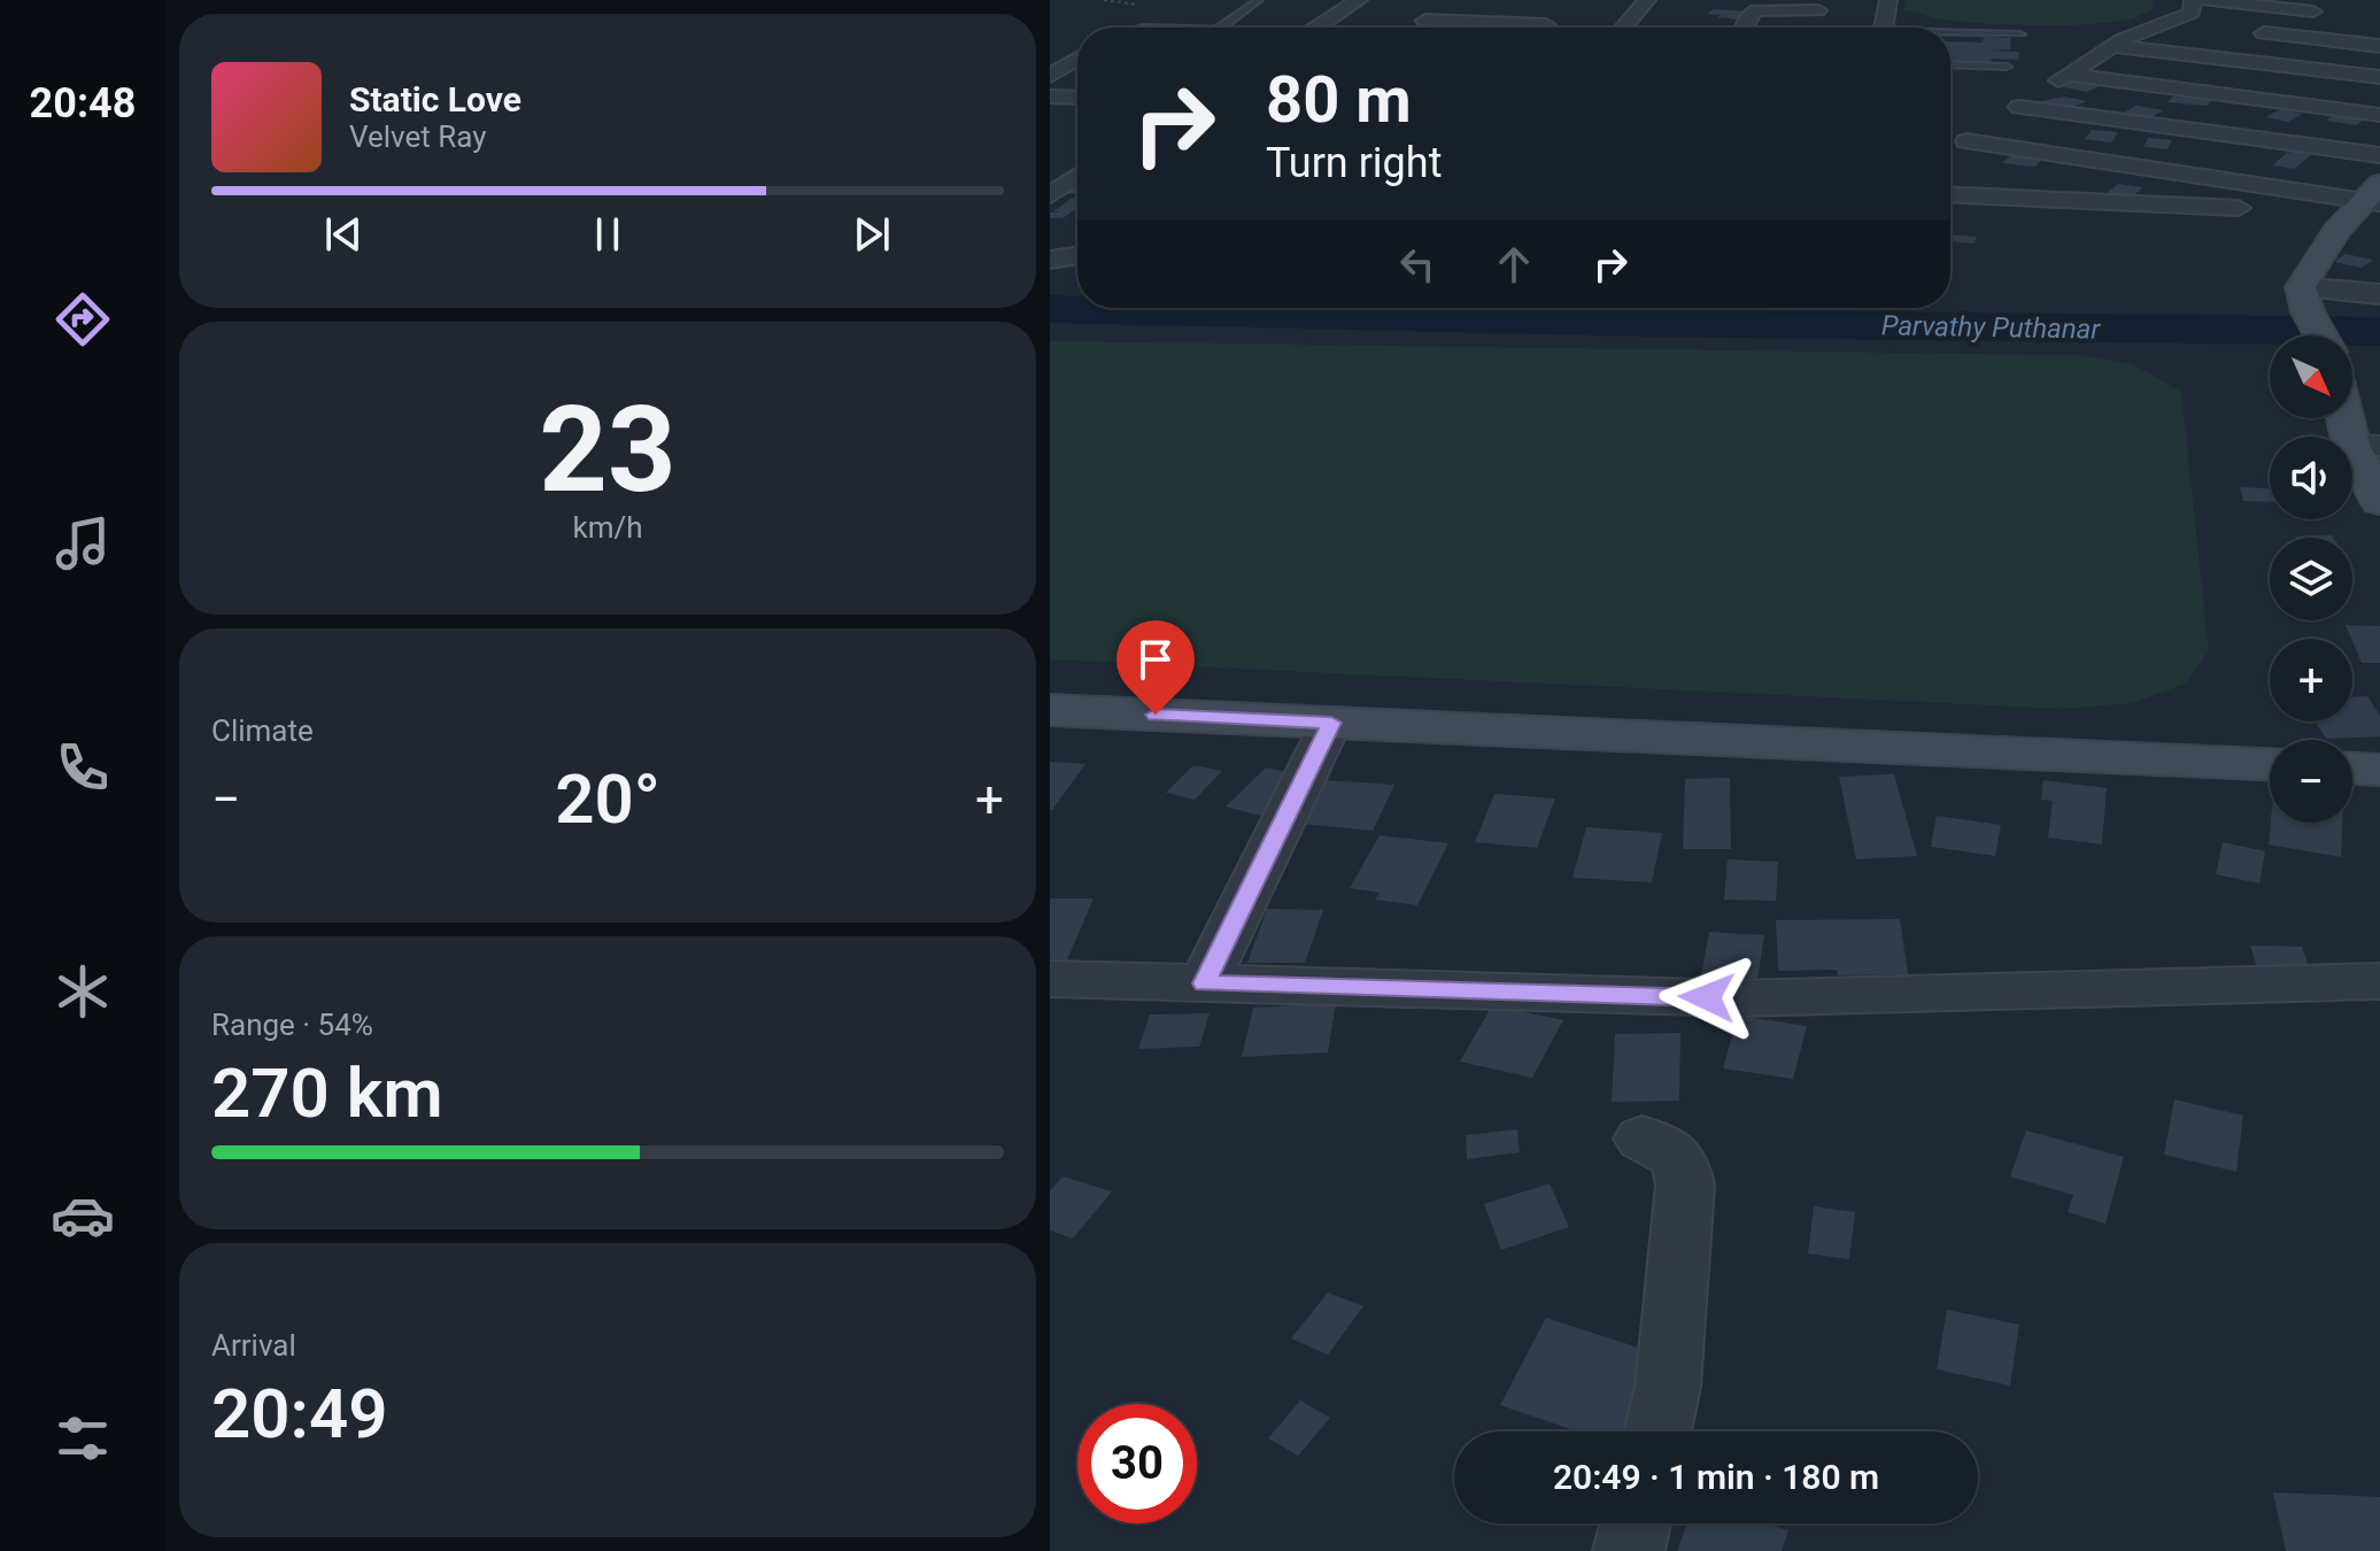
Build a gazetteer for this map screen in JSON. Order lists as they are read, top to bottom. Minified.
{"water":["Parvathy Puthanar"],"north":"bottom right","page":{"tabs":"20:48","turn":["80 m","Turn right"],"song":["Static Love","Velvet Ray"],"tile":[["23","km/h"],"Climate",["Range · 54%","270 km"],["Arrival","20:49"]],"map_buttons":["+","−"],"heat":["−","20°","+"],"limit":"30","trip":"20:49 · 1 min · 180 m"}}
